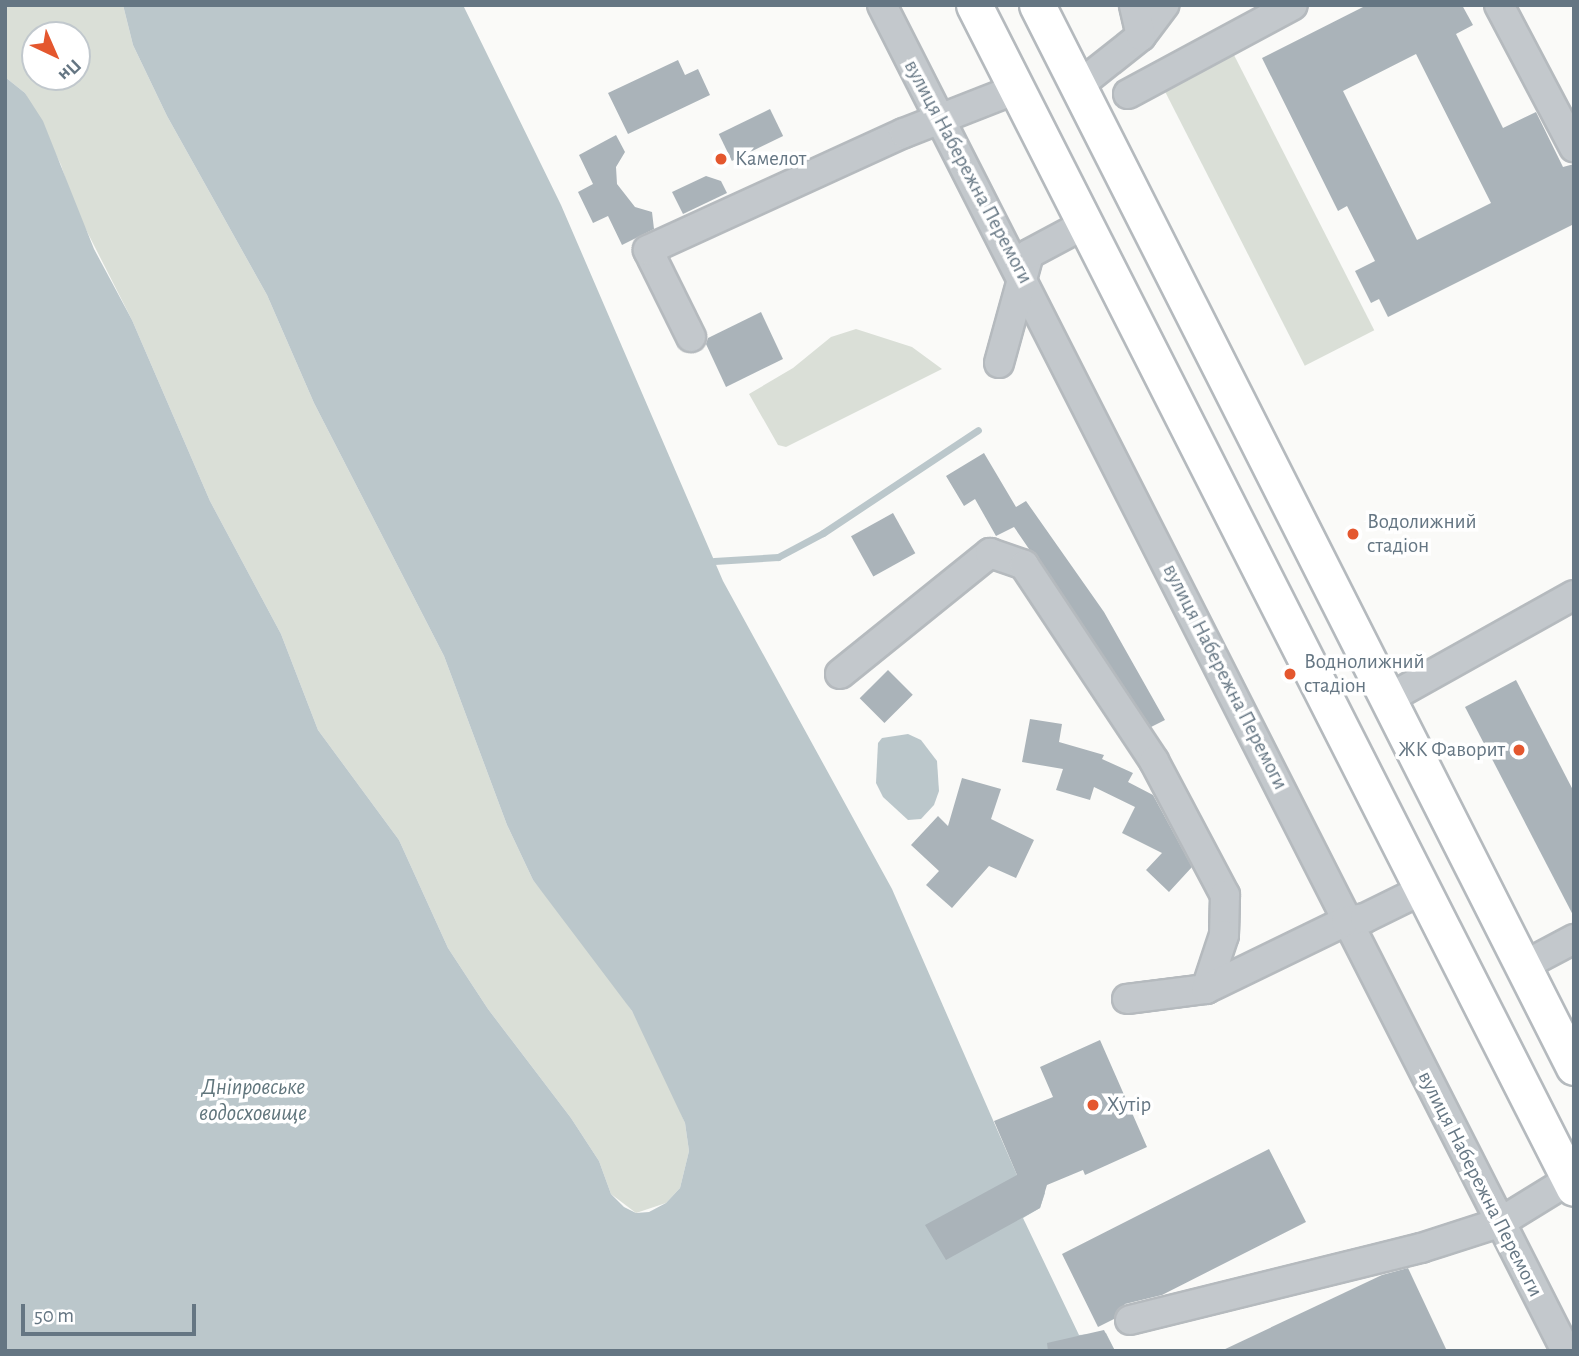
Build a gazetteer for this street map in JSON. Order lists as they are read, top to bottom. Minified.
{"streets":{"street":["вулиця Набережна Перемоги"]},"water":["Дніпровське водосховище"],"places":["Камелот","Водолижний стадіон","Воднолижний стадіон","ЖК Фаворит","Хутір"],"scale_bar":"50 m","north":"bottom right"}
